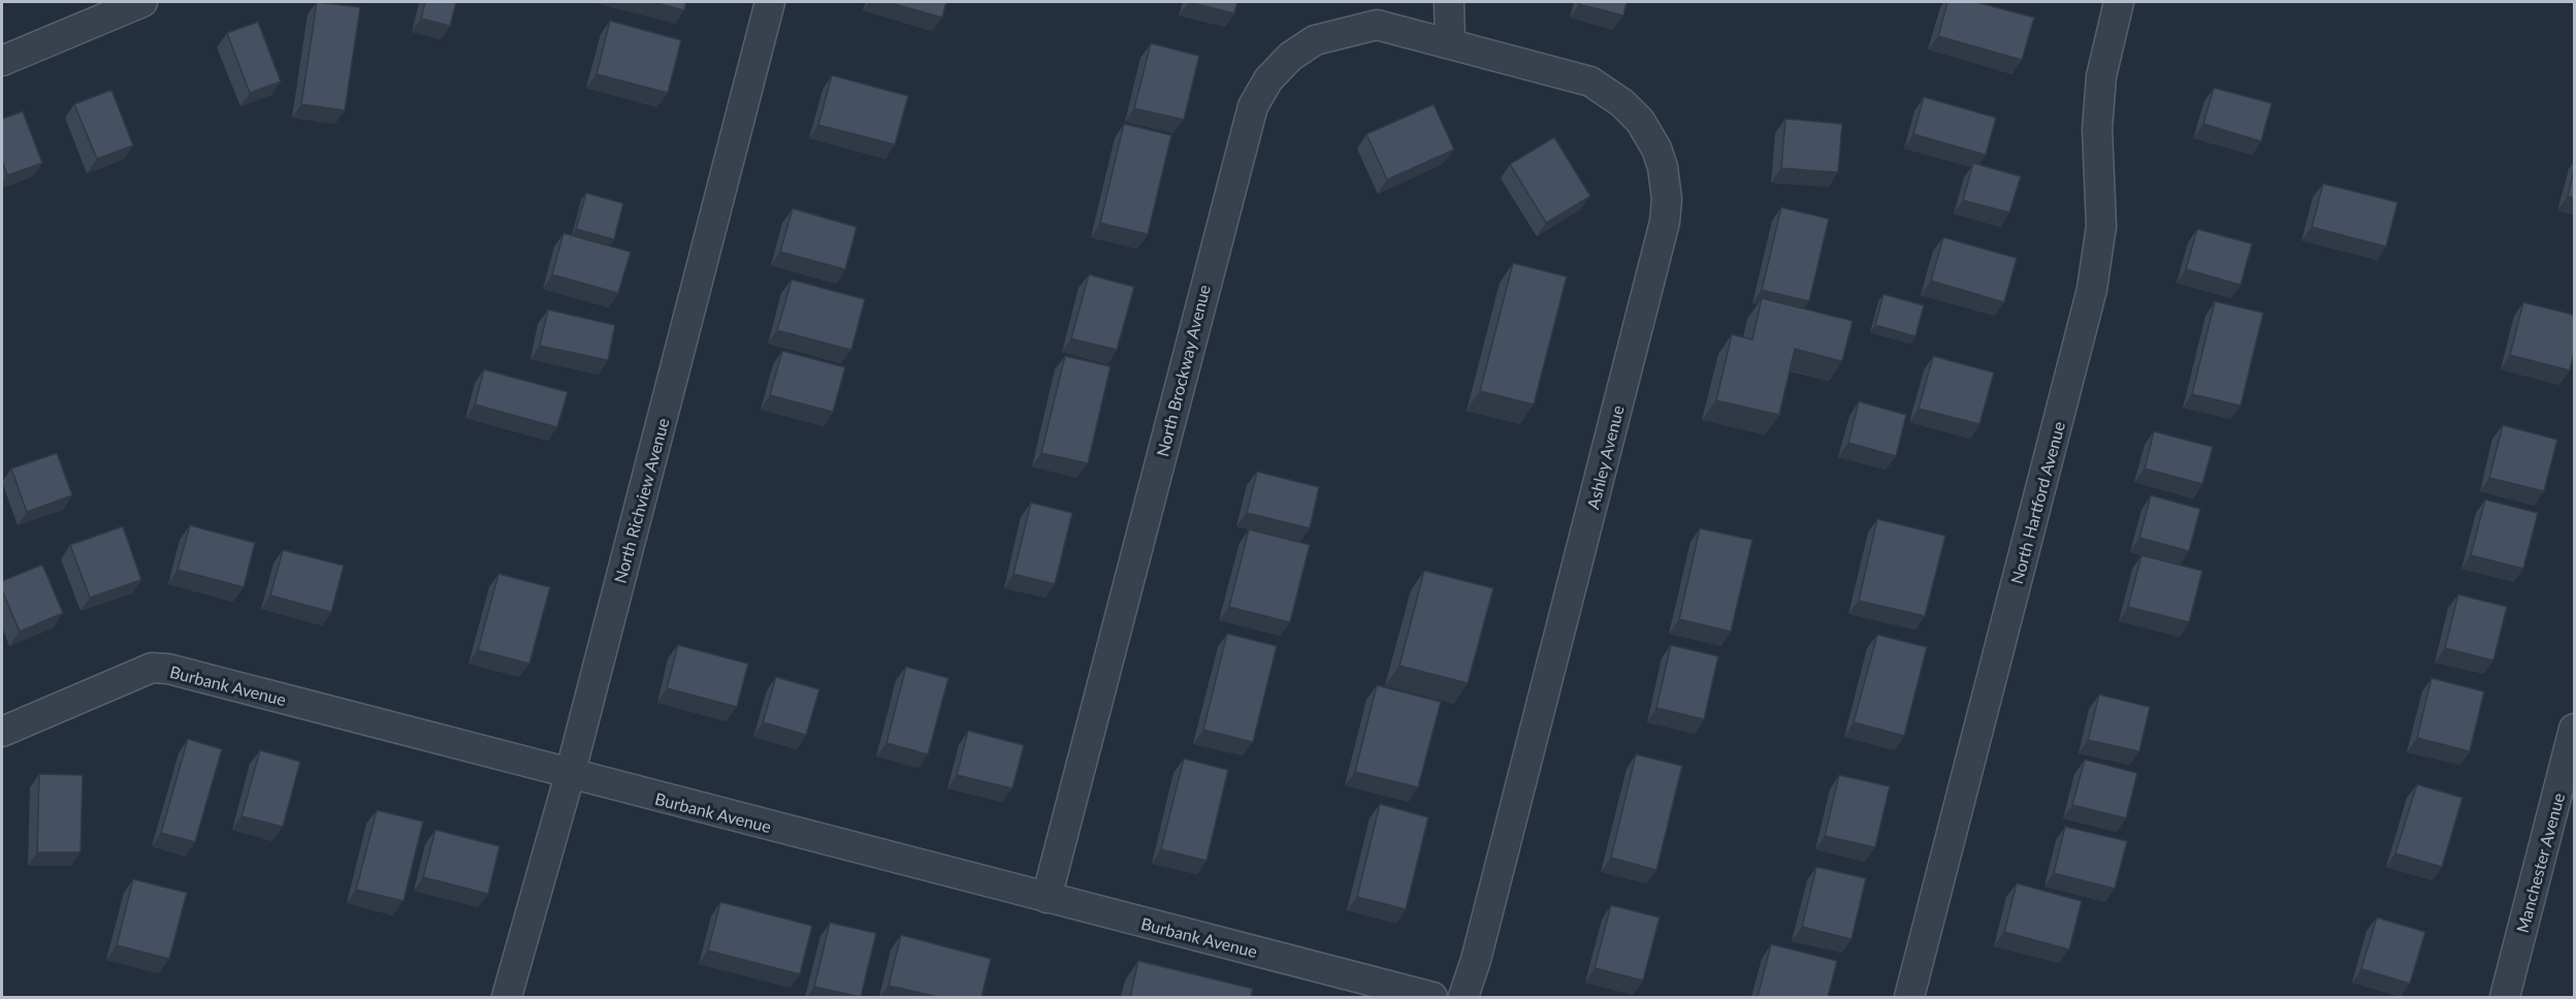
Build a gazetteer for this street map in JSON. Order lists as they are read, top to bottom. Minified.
{"streets":{"street":["North Brockway Avenue","Ashley Avenue","North Richview Avenue","North Hartford Avenue","Burbank Avenue","Manchester Avenue"]},"crossings":[["North Brockway Avenue","Ashley Avenue"],["North Brockway Avenue","Burbank Avenue"],["North Richview Avenue","Burbank Avenue"]]}
